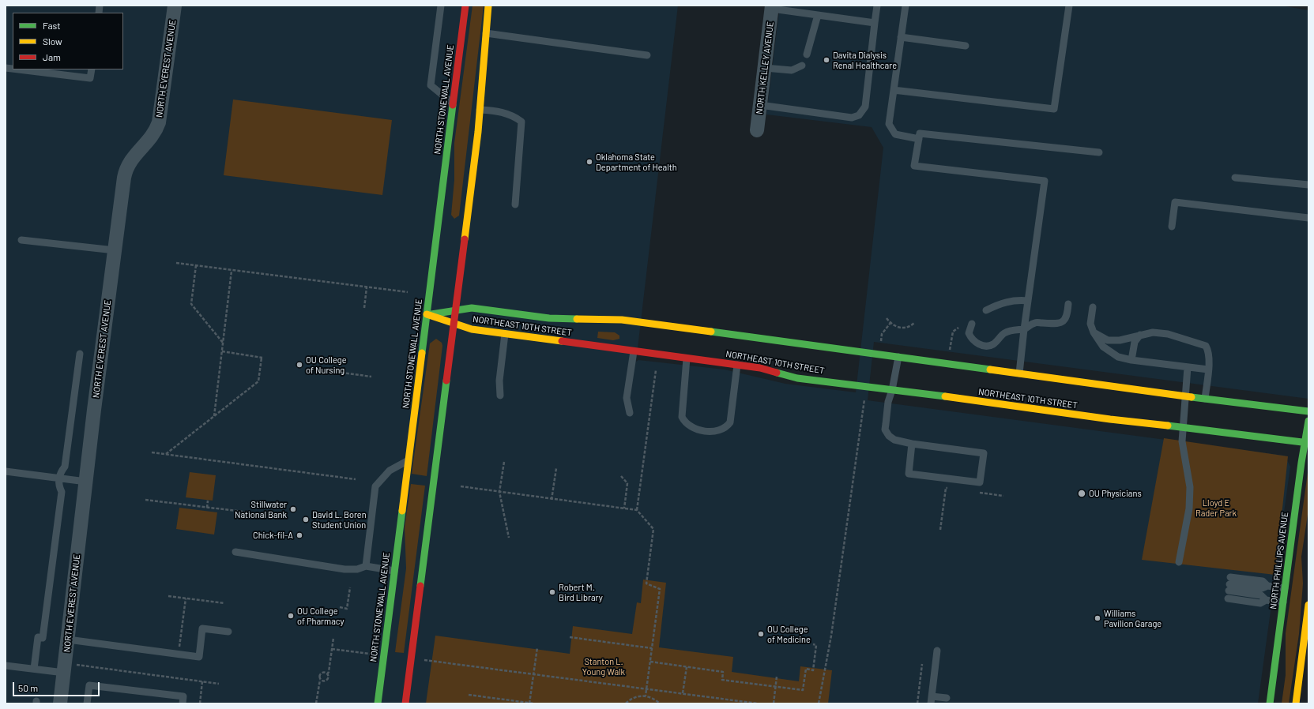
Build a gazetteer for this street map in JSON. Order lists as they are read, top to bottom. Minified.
{"streets":{"main road":["NORTH STONEWALL AVENUE","NORTHEAST 10TH STREET","NORTH PHILLIPS AVENUE"],"street":["NORTH KELLEY AVENUE","NORTH EVEREST AVENUE"]},"crossings":[["NORTH STONEWALL AVENUE","NORTHEAST 10TH STREET"],["NORTHEAST 10TH STREET","NORTH PHILLIPS AVENUE"]],"parks":["Lloyd E Rader Park","Stanton L. Young Walk"],"places":["Davita Dialysis Renal Healthcare","Oklahoma State Department of Health","OU College of Nursing","OU Physicians","Stillwater National Bank","David L. Boren Student Union","Chick-fil-A","Robert M. Bird Library","OU College of Pharmacy","Williams Pavilion Garage","OU College of Medicine"],"legend":["Fast","Slow","Jam"],"scale_bar":"50 m"}
